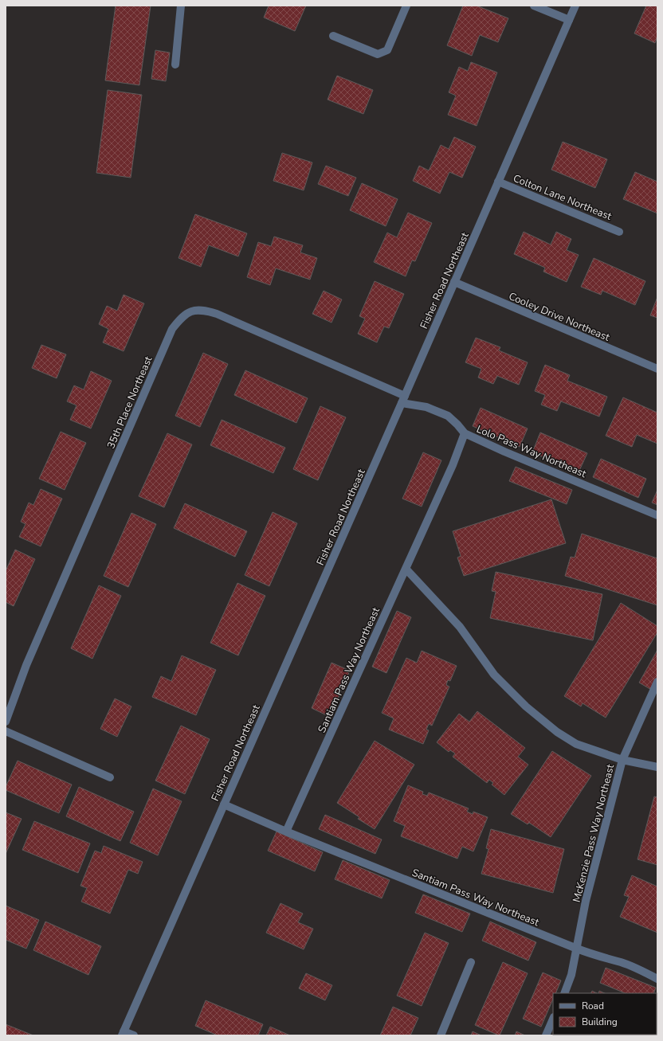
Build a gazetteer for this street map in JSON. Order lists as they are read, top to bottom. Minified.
{"streets":{"street":["Colton Lane Northeast","Fisher Road Northeast","Cooley Drive Northeast","35th Place Northeast","Lolo Pass Way Northeast","Santiam Pass Way Northeast","McKenzie Pass Way Northeast"]},"crossings":[["Colton Lane Northeast","Fisher Road Northeast"],["Fisher Road Northeast","Cooley Drive Northeast"],["Fisher Road Northeast","35th Place Northeast"],["Fisher Road Northeast","Lolo Pass Way Northeast"],["Fisher Road Northeast","Santiam Pass Way Northeast"],["35th Place Northeast","Lolo Pass Way Northeast"],["Lolo Pass Way Northeast","Santiam Pass Way Northeast"],["Santiam Pass Way Northeast","McKenzie Pass Way Northeast"]],"legend":["Road","Building"]}
